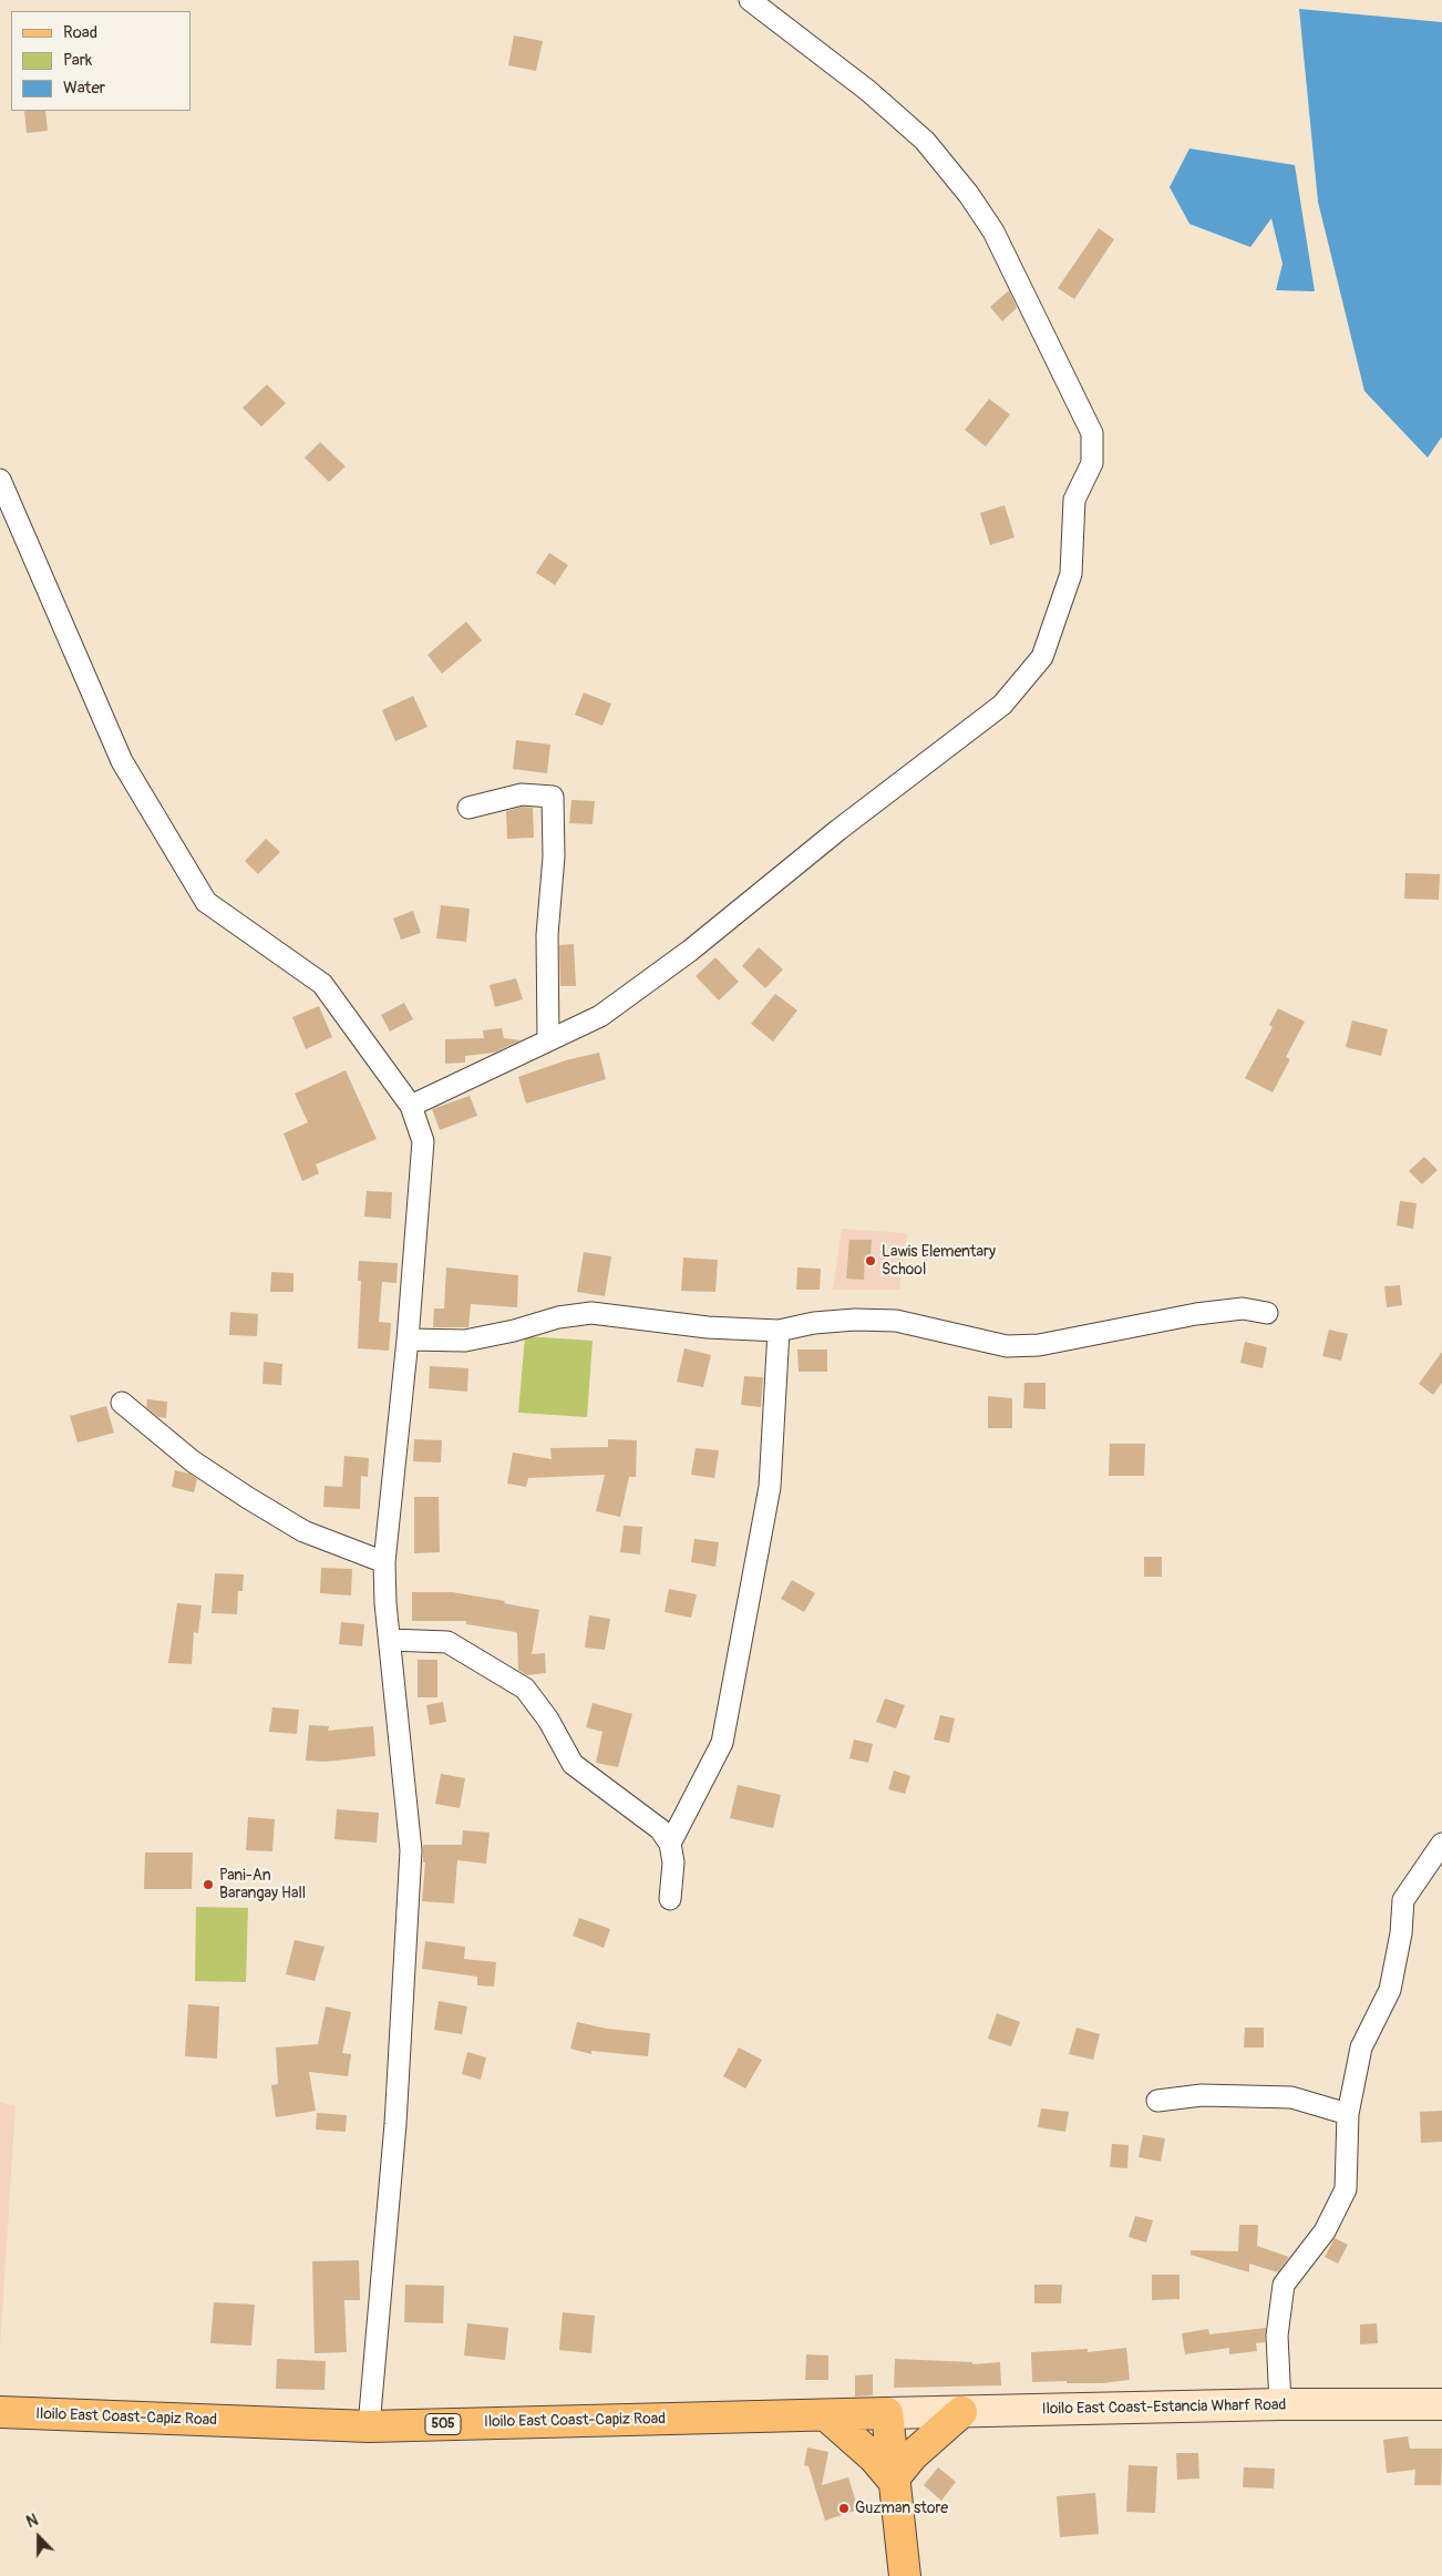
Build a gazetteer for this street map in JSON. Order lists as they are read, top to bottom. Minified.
{"streets":{"main road":["Iloilo East Coast-Estancia Wharf Road","Iloilo East Coast-Capiz Road","505"]},"crossings":[["Iloilo East Coast-Estancia Wharf Road","Iloilo East Coast-Capiz Road"]],"places":["Lawis Elementary School","Pani-An Barangay Hall","Guzman store"],"legend":["Road","Park","Water"],"north":"top"}
